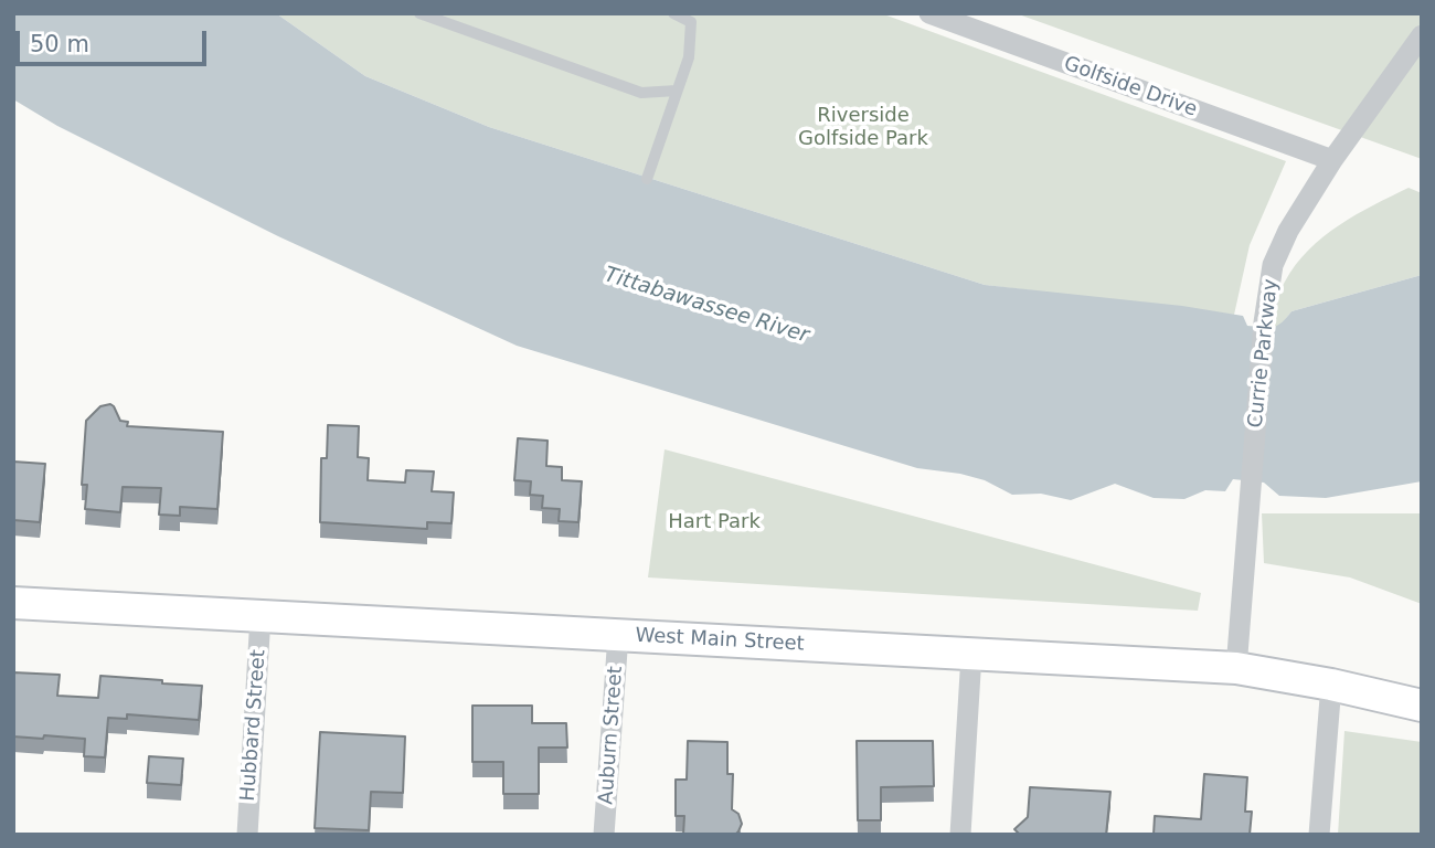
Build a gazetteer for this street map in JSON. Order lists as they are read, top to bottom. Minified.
{"streets":{"street":["Golfside Drive","Currie Parkway","West Main Street","Hubbard Street","Auburn Street"]},"crossings":[["Golfside Drive","Currie Parkway"],["Currie Parkway","West Main Street"],["West Main Street","Hubbard Street"],["West Main Street","Auburn Street"]],"water":["Tittabawassee River"],"parks":["Riverside Golfside Park","Hart Park"],"scale_bar":"50 m"}
